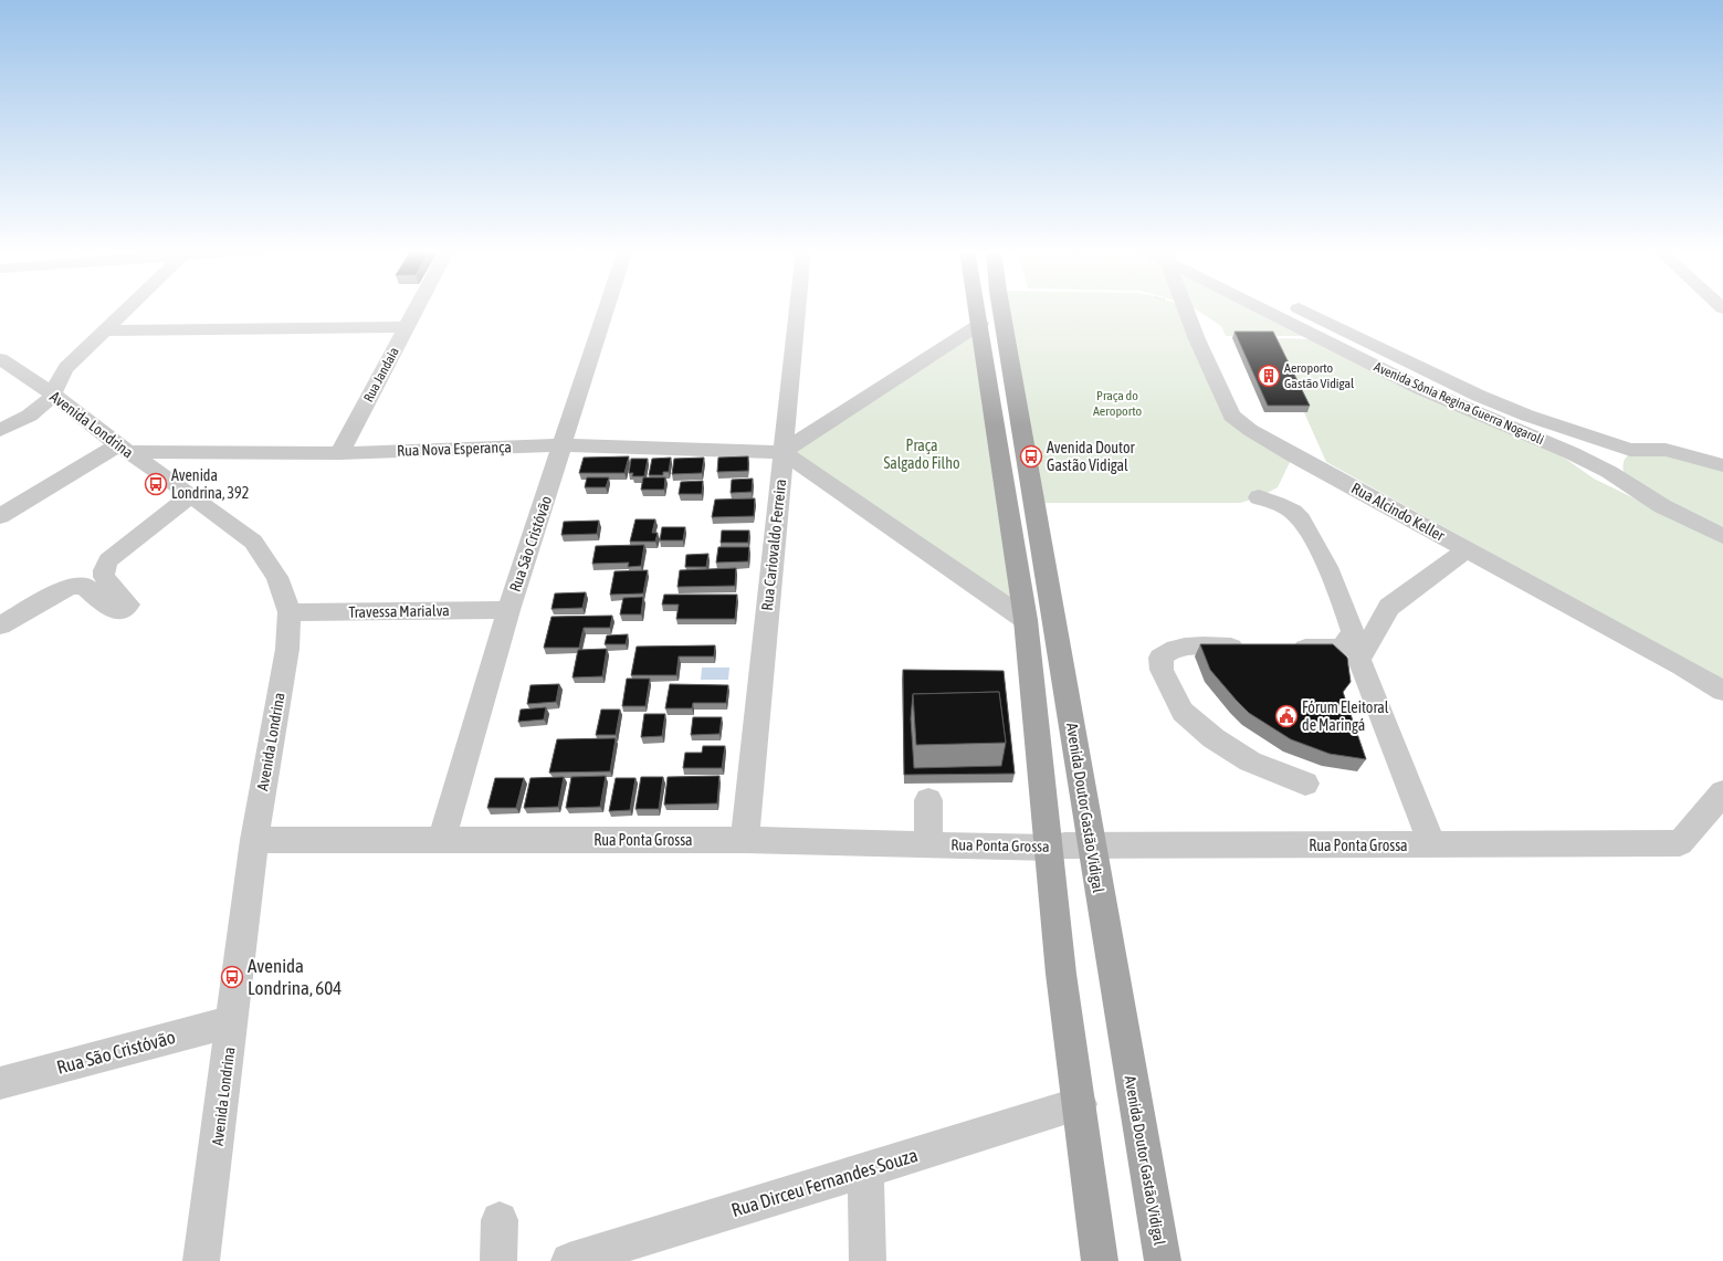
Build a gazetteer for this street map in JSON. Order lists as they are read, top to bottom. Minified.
{"streets":{"main road":["Avenida Doutor Gastão Vidigal"],"street":["Rua Jandaia","Avenida Sônia Regina Guerra Nogaroli","Avenida Londrina","Rua Nova Esperança","Rua Alcindo Keller","Rua São Cristóvão","Rua Cariovaldo Ferreira","Travessa Marialva","Rua Ponta Grossa","Rua Dirceu Fernandes Souza"]},"crossings":[["Rua Jandaia","Rua Nova Esperança"],["Avenida Londrina","Rua Nova Esperança"],["Avenida Londrina","Rua São Cristóvão"],["Avenida Londrina","Travessa Marialva"],["Avenida Londrina","Rua Ponta Grossa"],["Rua Nova Esperança","Rua São Cristóvão"],["Rua Nova Esperança","Rua Cariovaldo Ferreira"],["Rua São Cristóvão","Travessa Marialva"],["Rua São Cristóvão","Rua Ponta Grossa"],["Rua Cariovaldo Ferreira","Rua Ponta Grossa"],["Avenida Doutor Gastão Vidigal","Rua Ponta Grossa"]],"parks":["Praça do Aeroporto","Praça Salgado Filho"],"places":{"building":["Aeroporto Gastão Vidigal"],"bus stop":["Avenida Doutor Gastão Vidigal","Avenida Londrina, 392","Avenida Londrina, 604"],"public building":["Fórum Eleitoral de Maringá"]}}
